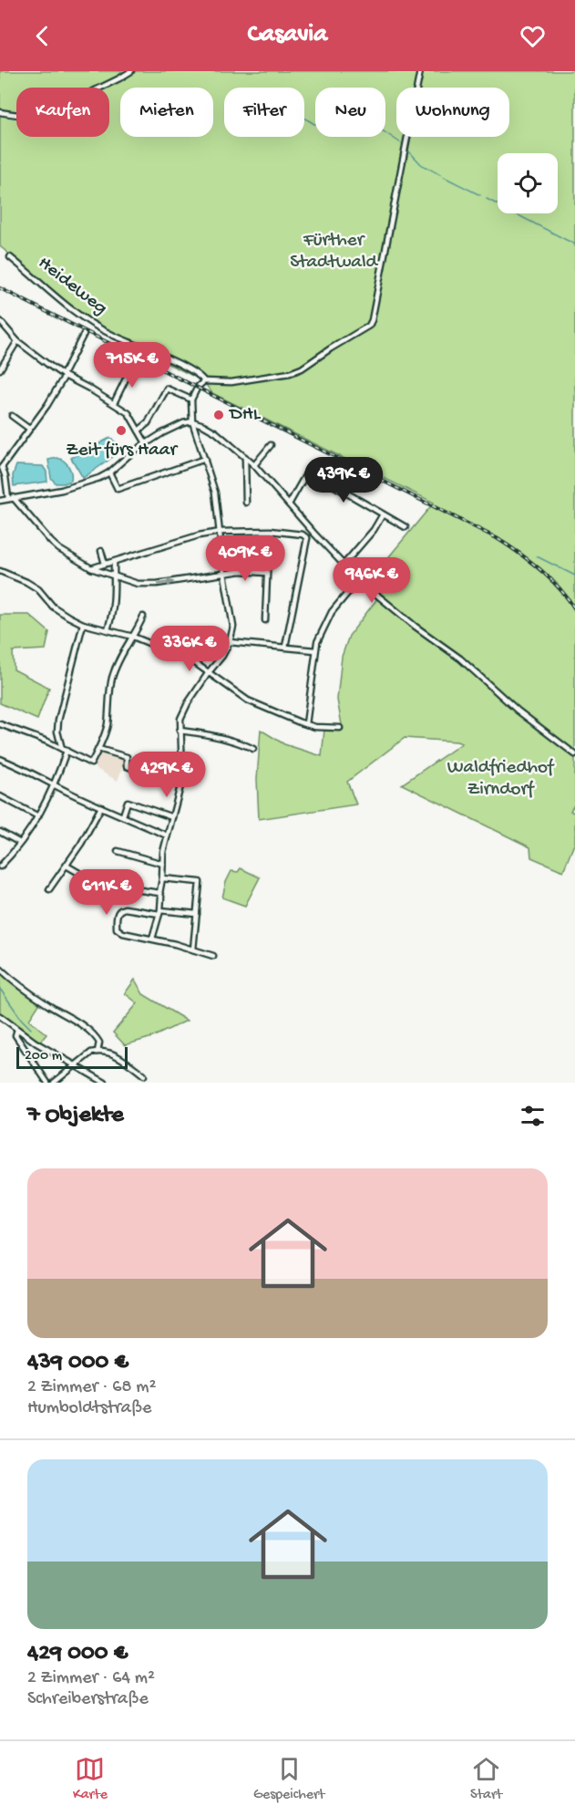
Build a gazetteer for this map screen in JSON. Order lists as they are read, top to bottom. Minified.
{"streets":{"street":["Heideweg"]},"parks":["Fürther Stadtwald","Waldfriedhof Zirndorf"],"places":["DHL","Zeit fürs Haar"],"scale_bar":"200 m","page":{"header":"Casavia","chip":["Kaufen","Mieten","Filter","Neu","Wohnung"],"price":["715K €","439K €","409K €","946K €","336K €","429K €","611K €"],"scale":"200 m","heading":"7 Objekte","list":[{"name":"439 000 €","note":"2 Zimmer · 68 m² · Humboldtstraße"},{"name":"429 000 €","note":"2 Zimmer · 64 m² · Schreiberstraße"}],"tabs":["Karte","Gespeichert","Start"]}}
